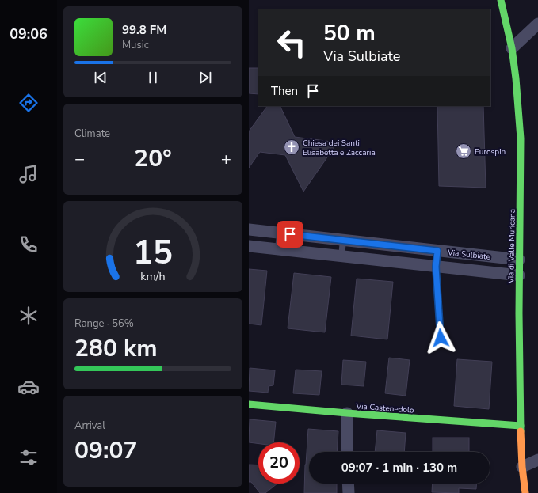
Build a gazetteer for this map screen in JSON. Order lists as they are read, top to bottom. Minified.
{"streets":{"street":["Via di Valle Muricana","Via Sulbiate","Via Castenedolo"]},"crossings":[["Via di Valle Muricana","Via Sulbiate"],["Via di Valle Muricana","Via Castenedolo"]],"places":{"church":["Chiesa dei Santi Elisabetta e Zaccaria"],"supermarket":["Eurospin"]},"page":{"tabs":"09:06","turn":["50 m","Via Sulbiate"],"song":["99.8 FM","Music"],"then":"Then","tile":["Climate",["Range · 56%","280 km"],["Arrival","09:07"]],"heat":["−","20°","+"],"limit":"20","trip":"09:07 · 1 min · 130 m","gauge":["15","km/h"]}}
